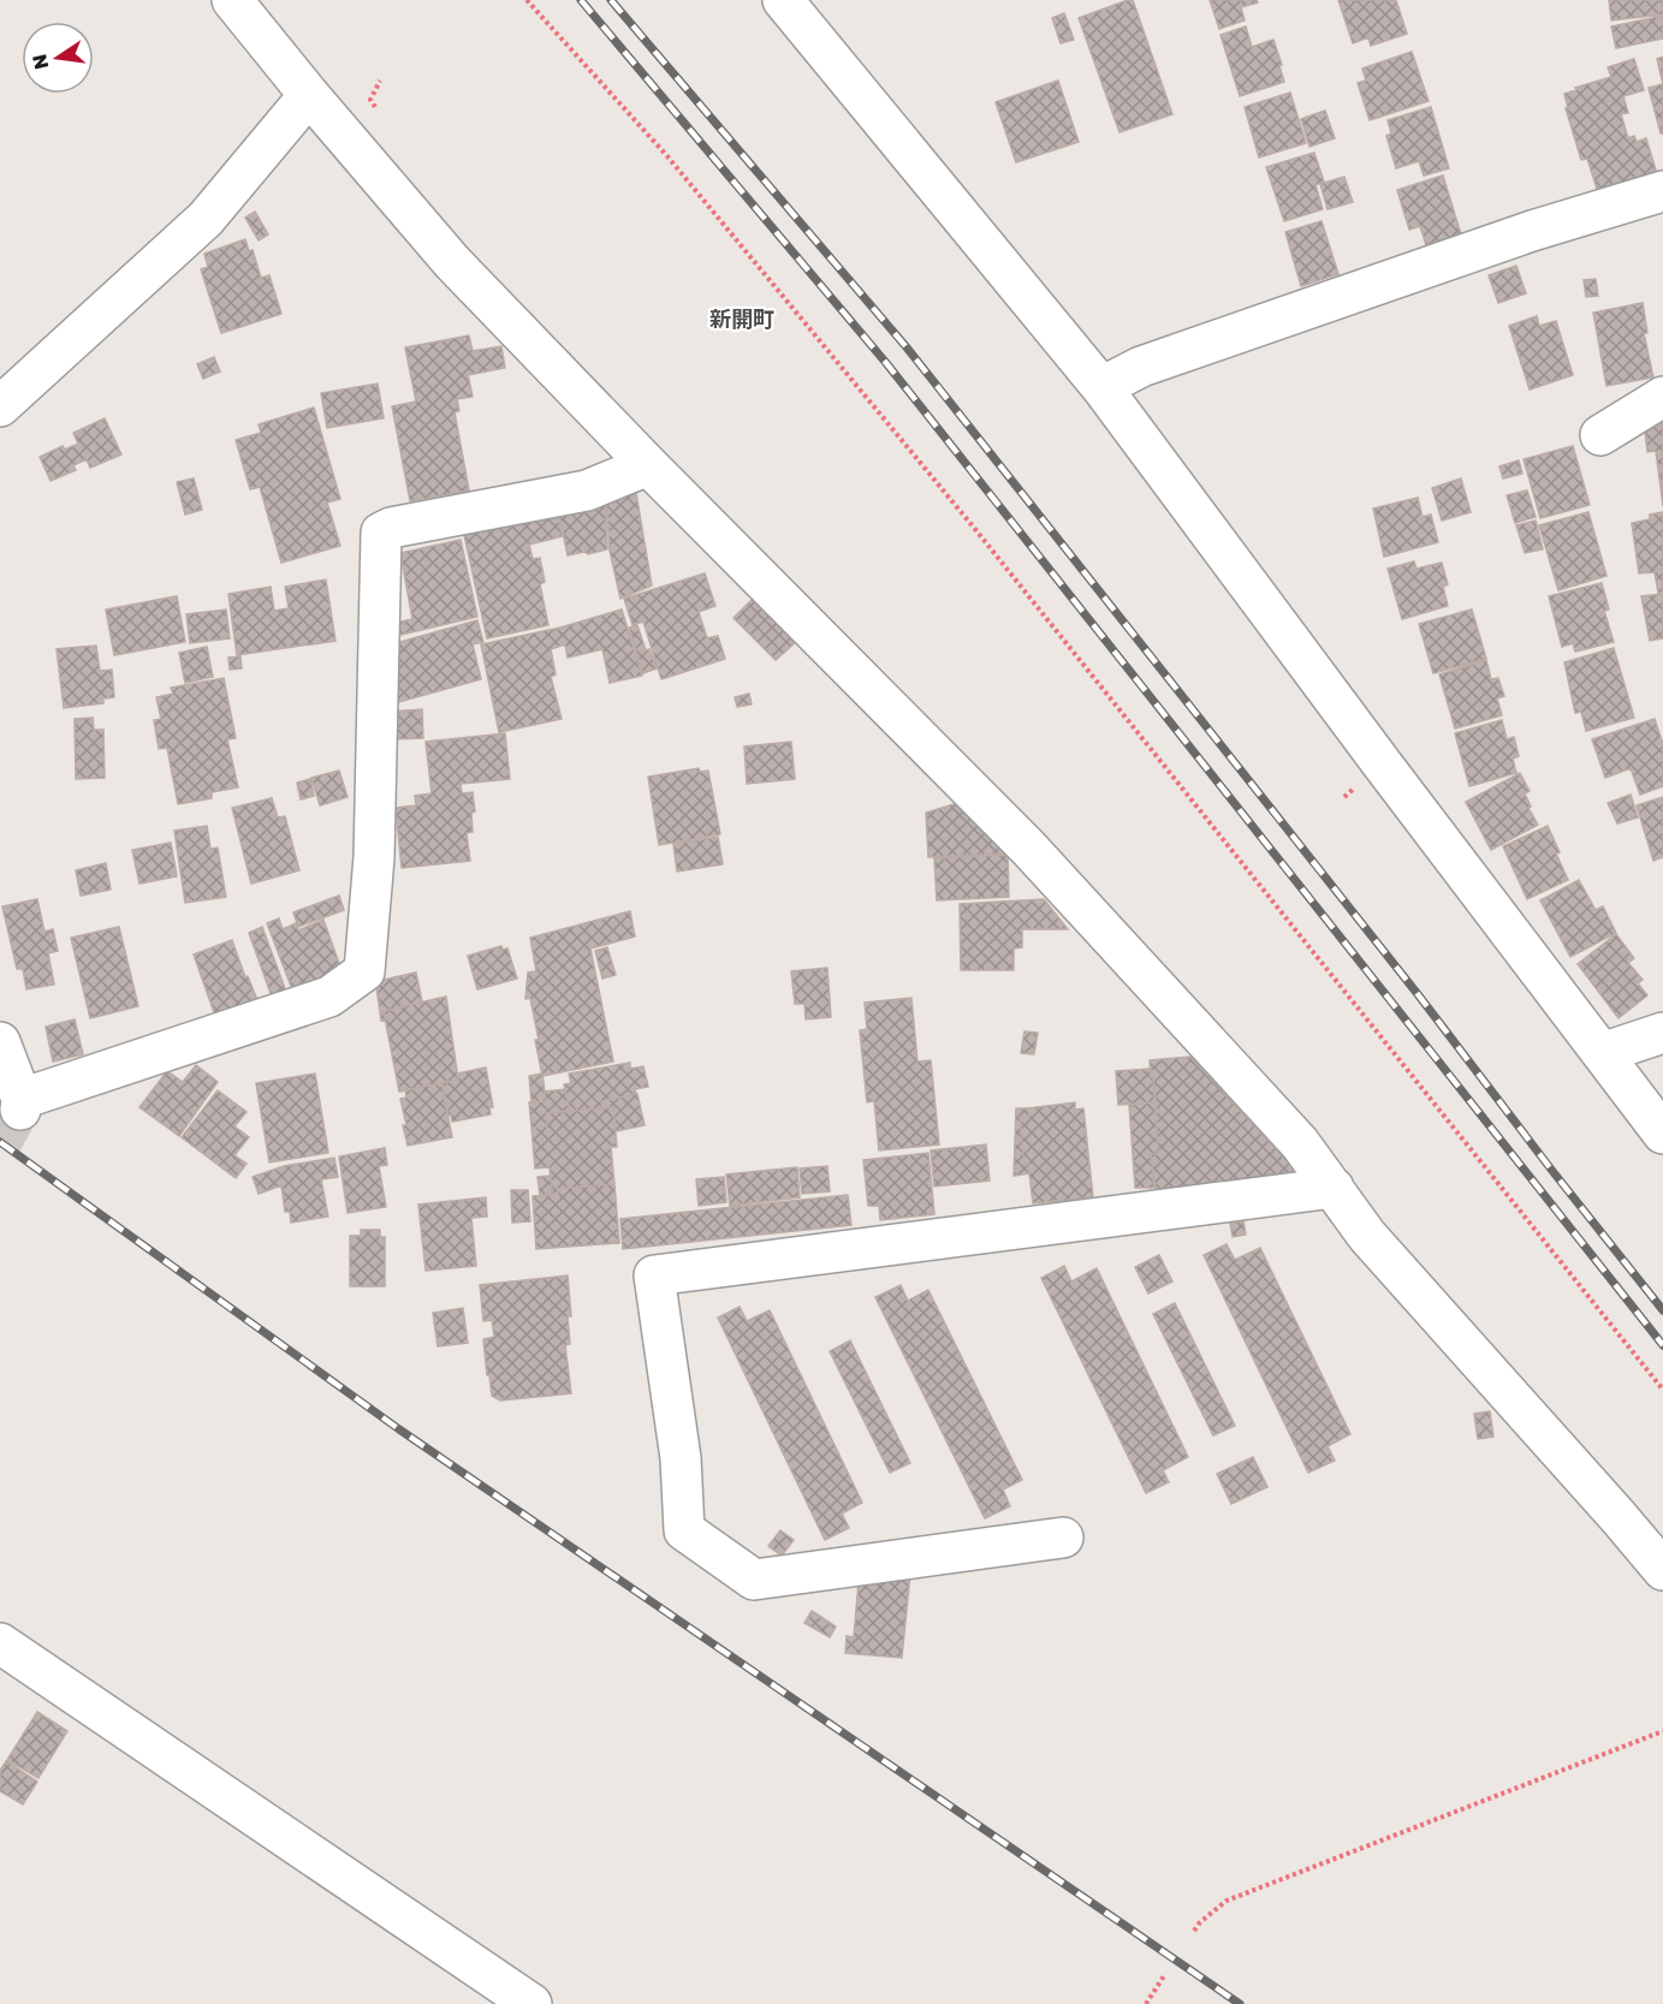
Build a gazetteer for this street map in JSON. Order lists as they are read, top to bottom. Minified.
{"districts":["新開町"],"north":"left"}
